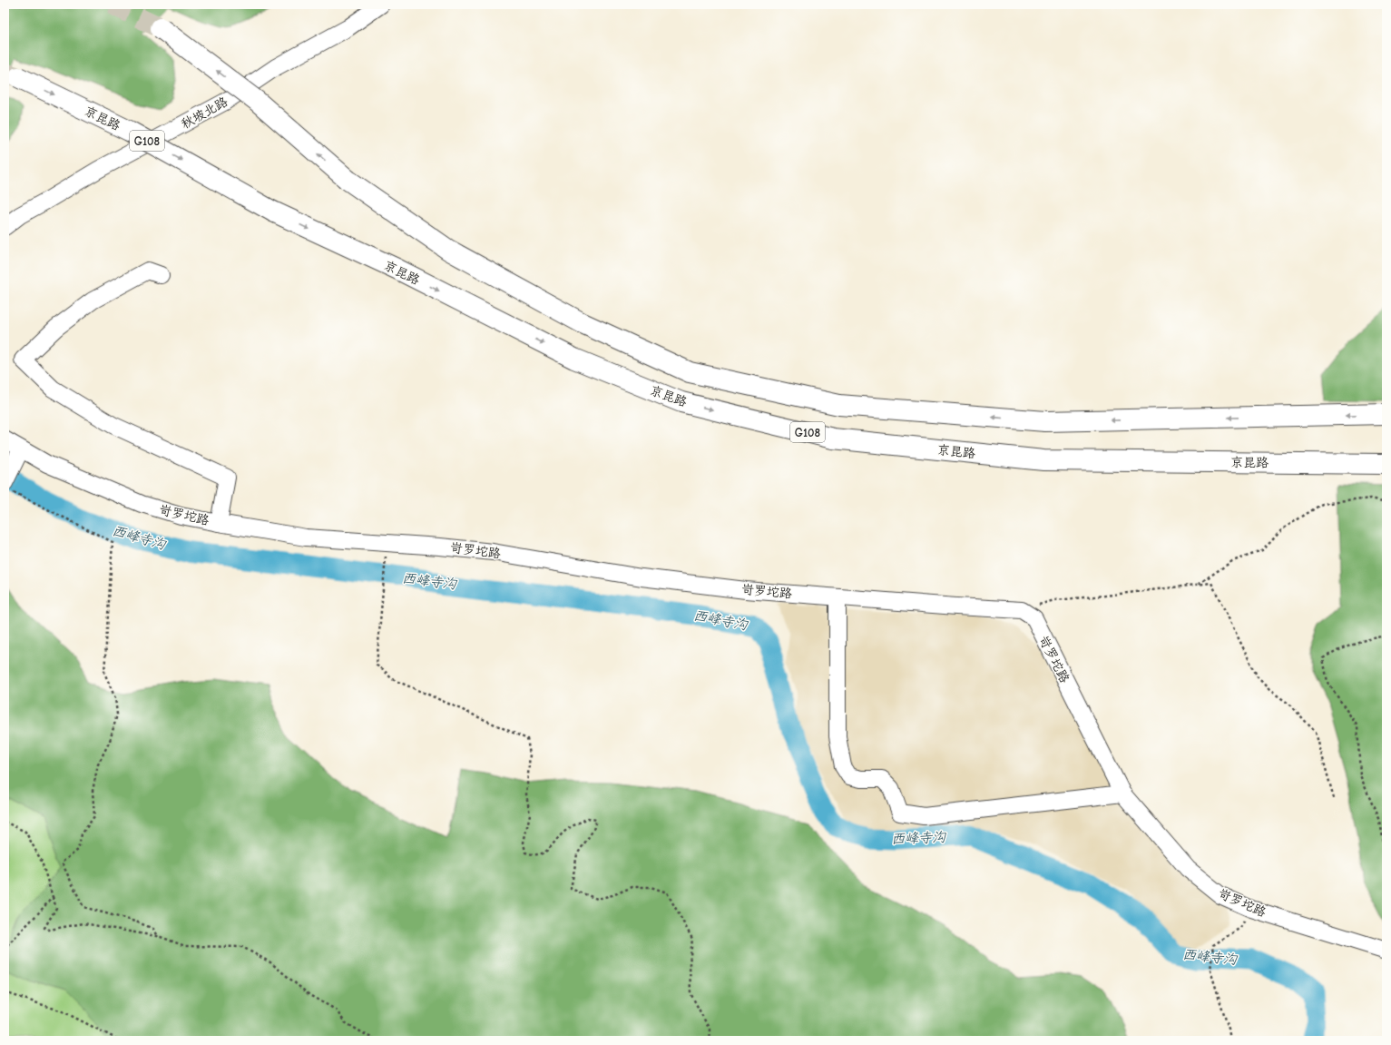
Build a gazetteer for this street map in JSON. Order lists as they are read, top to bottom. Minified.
{"streets":{"highway":["京昆路","G108"],"street":["秋坡北路","岢罗坨路"]},"water":["西峰寺沟"]}
